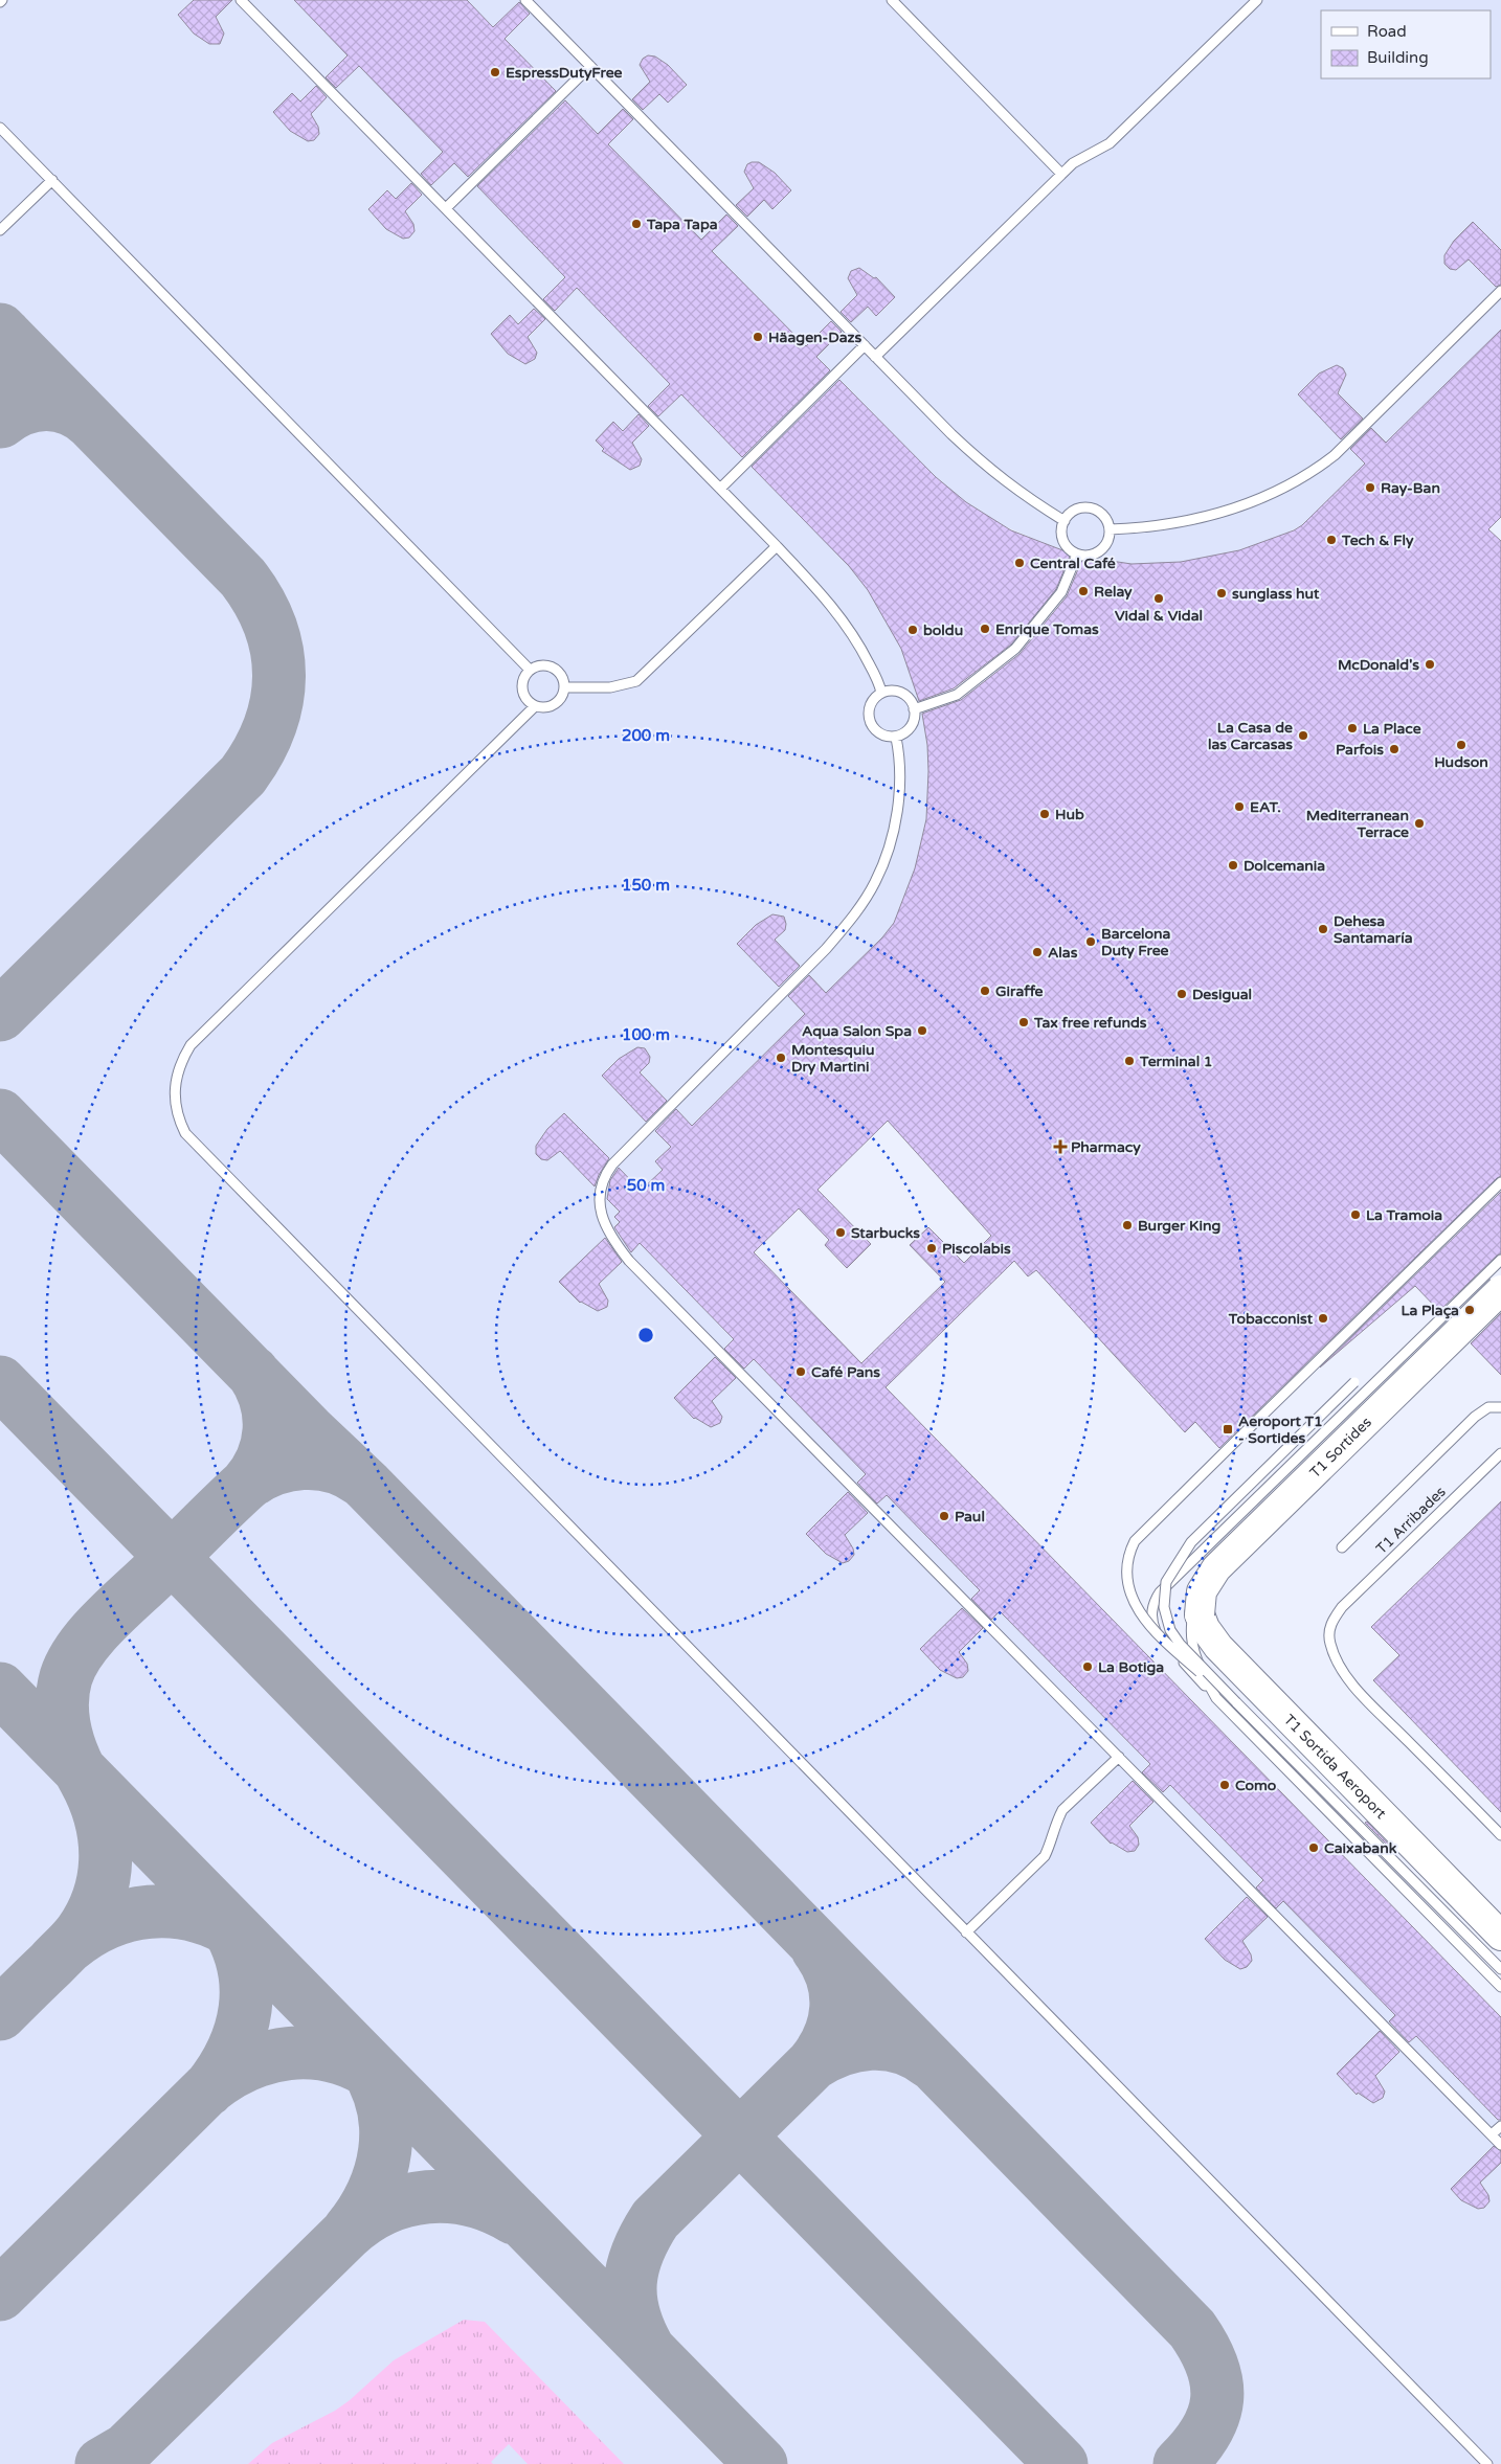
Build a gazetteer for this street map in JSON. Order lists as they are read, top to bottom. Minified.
{"streets":{"main road":["T1 Sortides","T1 Sortida Aeroport"],"lane":["T1 Arribades"]},"crossings":[["T1 Sortides","T1 Sortida Aeroport"]],"places":{"other":["EspressDutyFree","Tapa Tapa","Häagen-Dazs","Ray-Ban","Tech & Fly","Central Café","Relay","sunglass hut","Vidal & Vidal","Enrique Tomas","boldu","McDonald's","La Place","La Casa de las Carcasas","Hudson","Parfois","EAT.","Hub","Mediterranean Terrace","Dolcemania","Dehesa Santamaría","Barcelona Duty Free","Alas","Giraffe","Desigual","Tax free refunds","Aqua Salon Spa","Montesquiu Dry Martini","Terminal 1","La Tramoia","Burger King","Starbucks","Piscolabis","La Plaça","Tobacconist","Café Pans","Paul","La Botiga","Como","Caixabank"],"health":["Pharmacy"],"transit":["Aeroport T1 - Sortides"]},"legend":["Road","Building"],"rings":["200 m","150 m","100 m","50 m"]}
